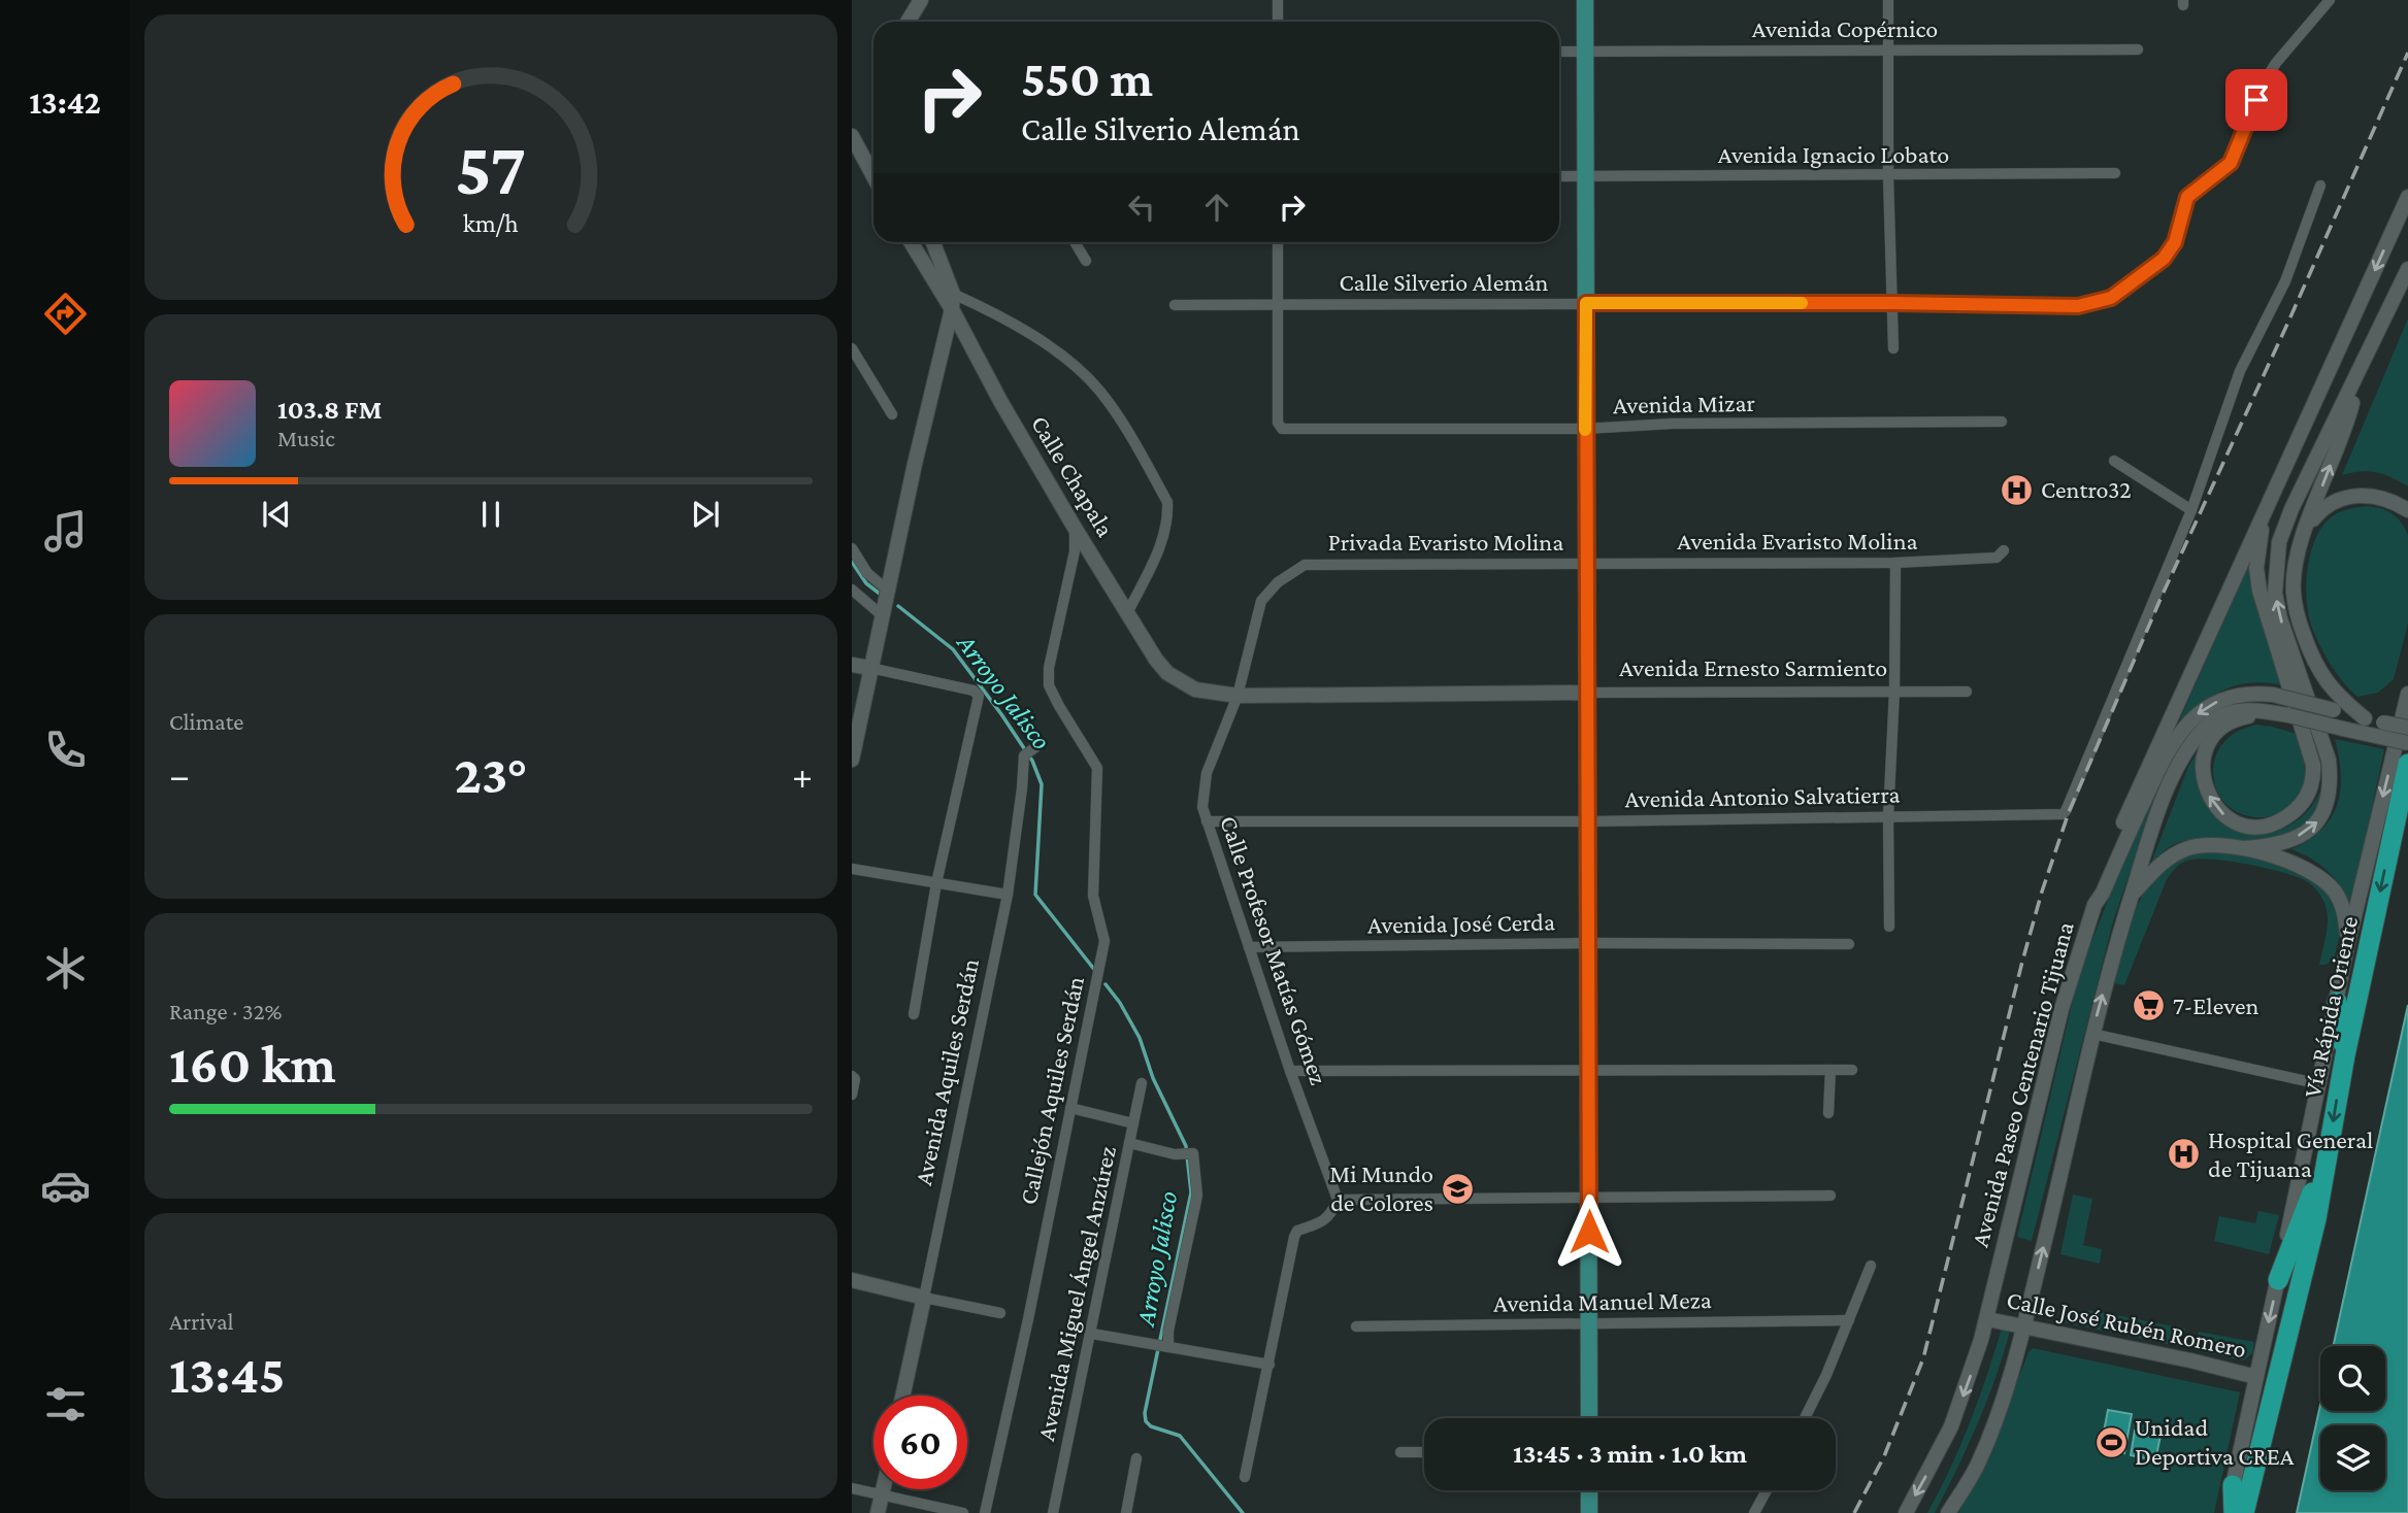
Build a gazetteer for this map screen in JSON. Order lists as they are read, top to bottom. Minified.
{"streets":{"highway":["Vía Rápida Oriente"],"main road":["Calle Chapala","Avenida Ernesto Sarmiento","Avenida Aquiles Serdán","Avenida Paseo Centenario Tijuana","Calle José Rubén Romero"],"street":["Avenida Copérnico","Avenida Ignacio Lobato","Calle Silverio Alemán","Avenida Mizar","Avenida Evaristo Molina","Privada Evaristo Molina","Avenida Antonio Salvatierra","Avenida José Cerda","Calle Profesor Matías Gómez","Callejón Aquiles Serdán","Avenida Miguel Ángel Anzúrez","Avenida Manuel Meza"]},"crossings":[["Calle Silverio Alemán","Avenida Mizar"],["Calle Chapala","Avenida Ernesto Sarmiento"],["Calle Chapala","Calle Profesor Matías Gómez"],["Calle Chapala","Callejón Aquiles Serdán"],["Avenida Evaristo Molina","Privada Evaristo Molina"],["Privada Evaristo Molina","Calle Profesor Matías Gómez"],["Avenida Ernesto Sarmiento","Calle Profesor Matías Gómez"],["Avenida Antonio Salvatierra","Calle Profesor Matías Gómez"],["Avenida José Cerda","Calle Profesor Matías Gómez"],["Avenida Paseo Centenario Tijuana","Calle José Rubén Romero"]],"one_way":["Vía Rápida Oriente"],"water":["Arroyo Jalisco"],"places":{"hospital":["Centro32","Hospital General de Tijuana"],"supermarket":["7-Eleven"],"school or university":["Mi Mundo de Colores"],"sports":["Unidad Deportiva CREA"]},"page":{"tabs":"13:42","turn":["550 m","Calle Silverio Alemán"],"song":["103.8 FM","Music"],"tile":["Climate",["Range · 32%","160 km"],["Arrival","13:45"]],"heat":["−","23°","+"],"limit":"60","trip":"13:45 · 3 min · 1.0 km","gauge":["57","km/h"]}}
